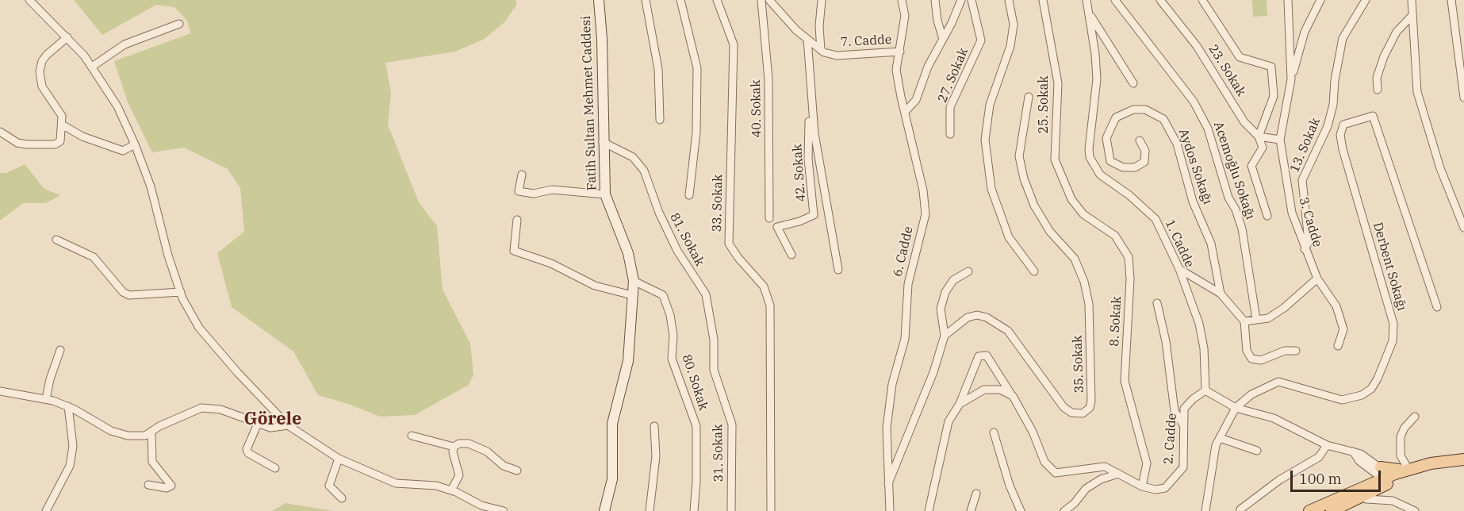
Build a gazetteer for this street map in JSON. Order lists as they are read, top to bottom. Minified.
{"streets":{"main road":["Fatih Sultan Mehmet Caddesi"],"street":["7. Cadde","23. Sokak","27. Sokak","25. Sokak","40. Sokak","13. Sokak","Aydos Sokağı","Acemoğlu Sokağı","42. Sokak","33. Sokak","3. Cadde","81. Sokak","1. Cadde","6. Cadde","Derbent Sokağı","8. Sokak","35. Sokak","80. Sokak","2. Cadde","31. Sokak"]},"crossings":[["7. Cadde","42. Sokak"],["7. Cadde","6. Cadde"],["Fatih Sultan Mehmet Caddesi","81. Sokak"],["Fatih Sultan Mehmet Caddesi","80. Sokak"],["25. Sokak","8. Sokak"],["13. Sokak","3. Cadde"],["81. Sokak","31. Sokak"],["1. Cadde","2. Cadde"],["8. Sokak","2. Cadde"]],"districts":["Görele"],"scale_bar":"100 m"}
